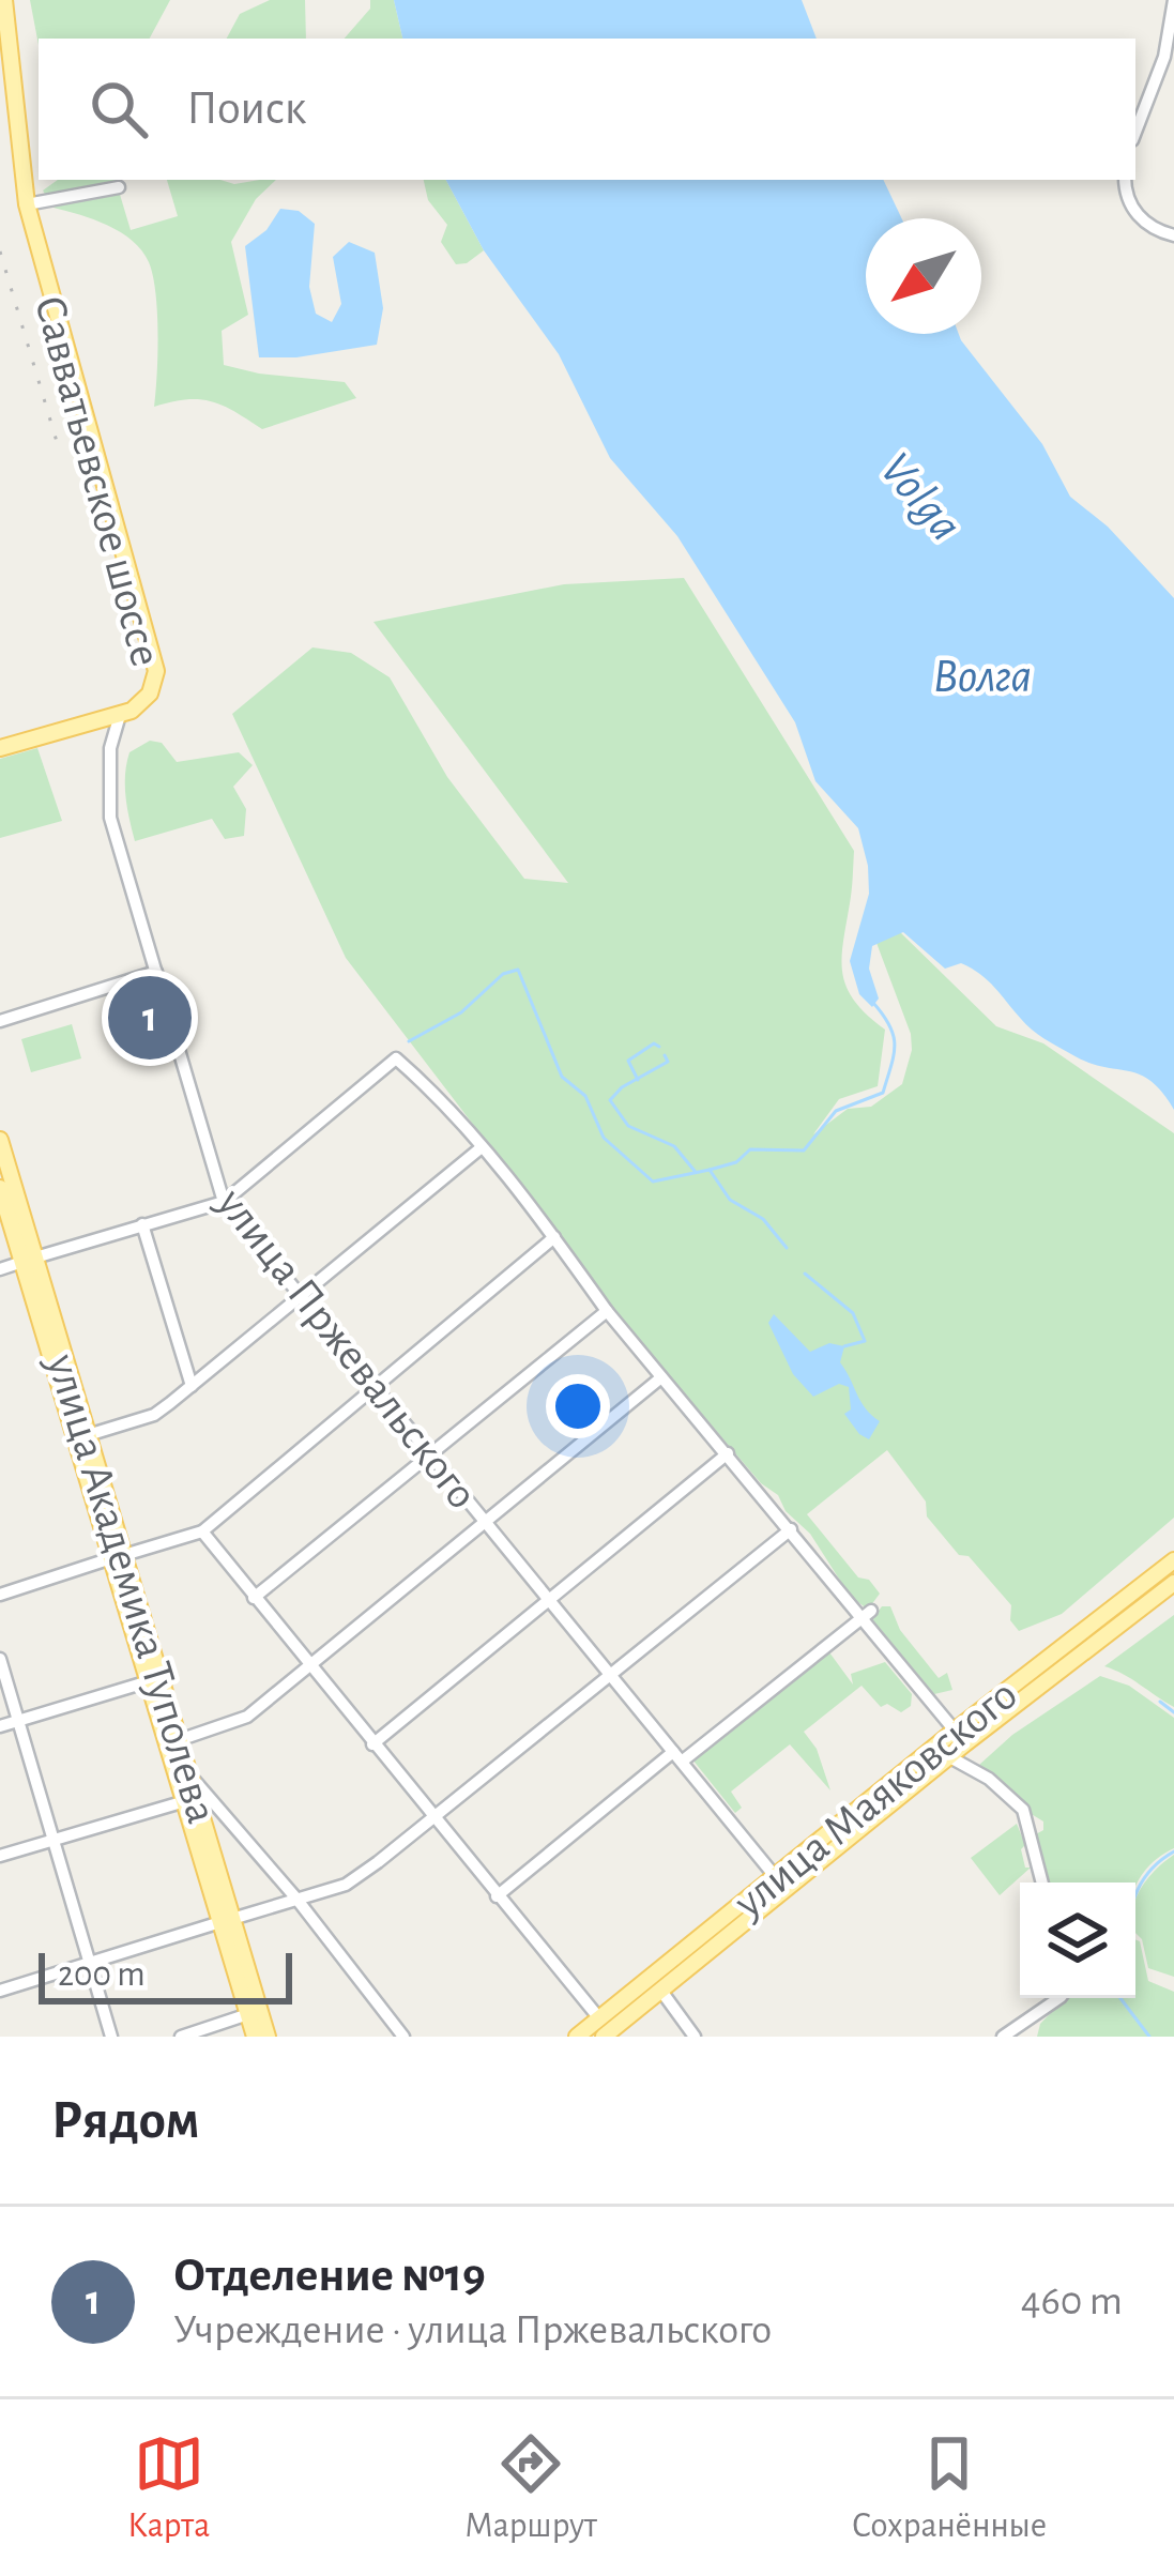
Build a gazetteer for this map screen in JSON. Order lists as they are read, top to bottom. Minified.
{"streets":{"main road":["Савватьевское шоссе","улица Академика Туполева","улица Маяковского"],"street":["улица Пржевальского"]},"crossings":[["Савватьевское шоссе","улица Пржевальского"],["улица Пржевальского","улица Маяковского"]],"water":["Volga","Волга"],"scale_bar":"200 m","north":"bottom left","page":{"search":"Поиск","pins":"1","scale":"200 m","heading":"Рядом","list":[{"mark":"1","name":"Отделение №19","note":"Учреждение · улица Пржевальского","value":"460 m"}],"nav":["Карта","Маршрут","Сохранённые"]}}
